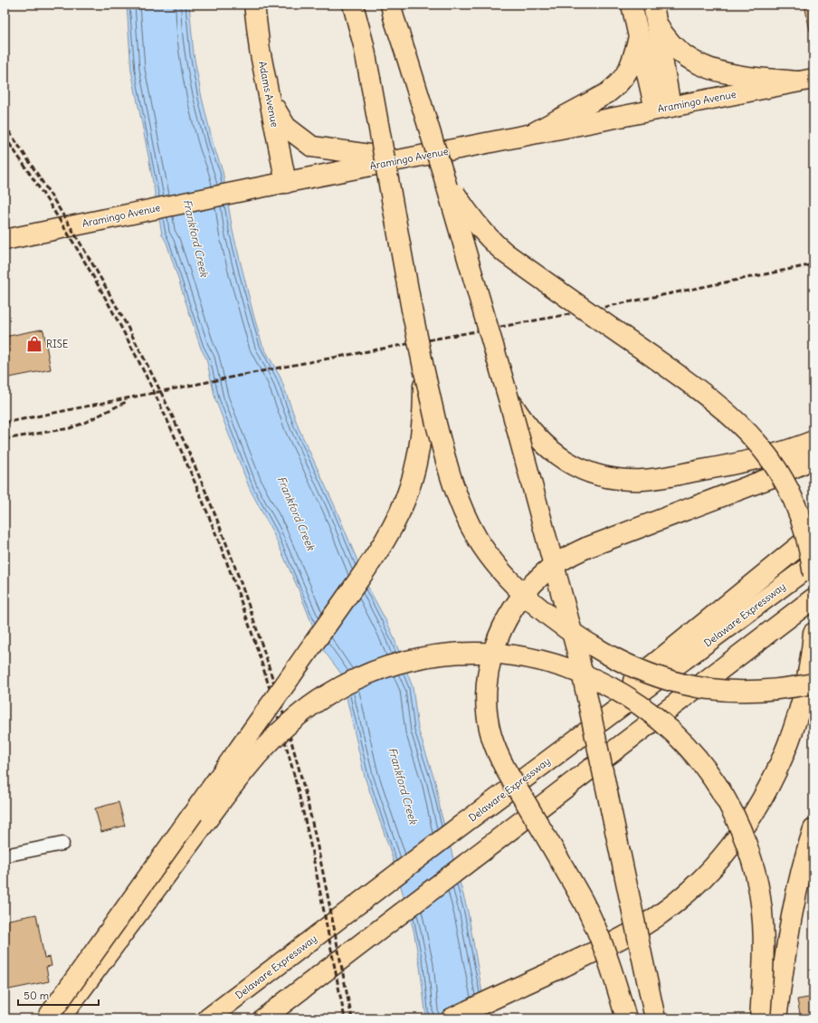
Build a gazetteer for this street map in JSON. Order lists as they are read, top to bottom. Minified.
{"streets":{"main road":["Adams Avenue","Aramingo Avenue","Delaware Expressway"]},"crossings":[["Adams Avenue","Aramingo Avenue"]],"water":["Frankford Creek"],"places":{"shop":["RISE"]},"scale_bar":"50 m"}
